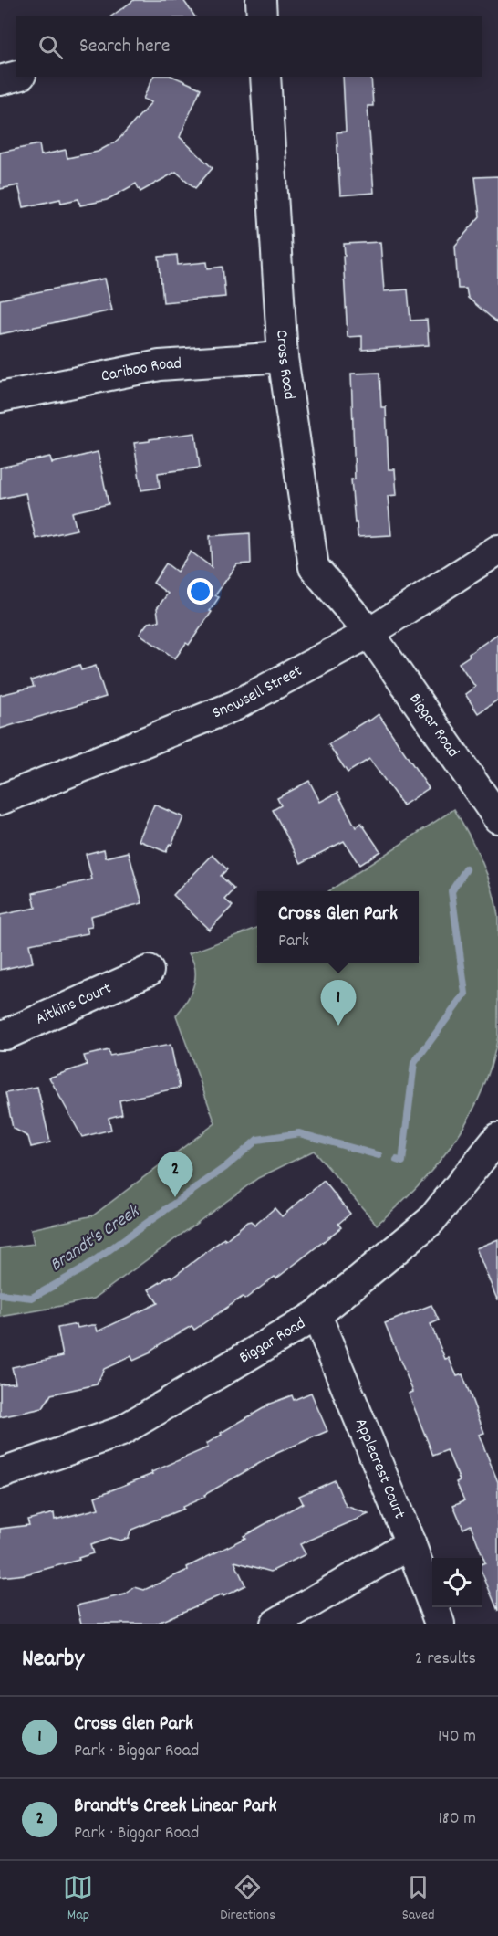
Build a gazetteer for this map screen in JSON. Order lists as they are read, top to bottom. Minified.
{"streets":{"street":["Cross Road","Cariboo Road","Snowsell Street","Biggar Road","Aitkins Court","Applecrest Court"]},"crossings":[["Cross Road","Cariboo Road"],["Cross Road","Snowsell Street"],["Cross Road","Biggar Road"],["Snowsell Street","Biggar Road"],["Biggar Road","Applecrest Court"]],"water":["Brandt's Creek"],"page":{"search":"Search here","popup":["Cross Glen Park","Park"],"pins":["1","2"],"heading":["Nearby","2 results"],"list":[{"mark":"1","name":"Cross Glen Park","note":"Park · Biggar Road","value":"140 m"},{"mark":"2","name":"Brandt's Creek Linear Park","note":"Park · Biggar Road","value":"180 m"}],"nav":["Map","Directions","Saved"]}}
